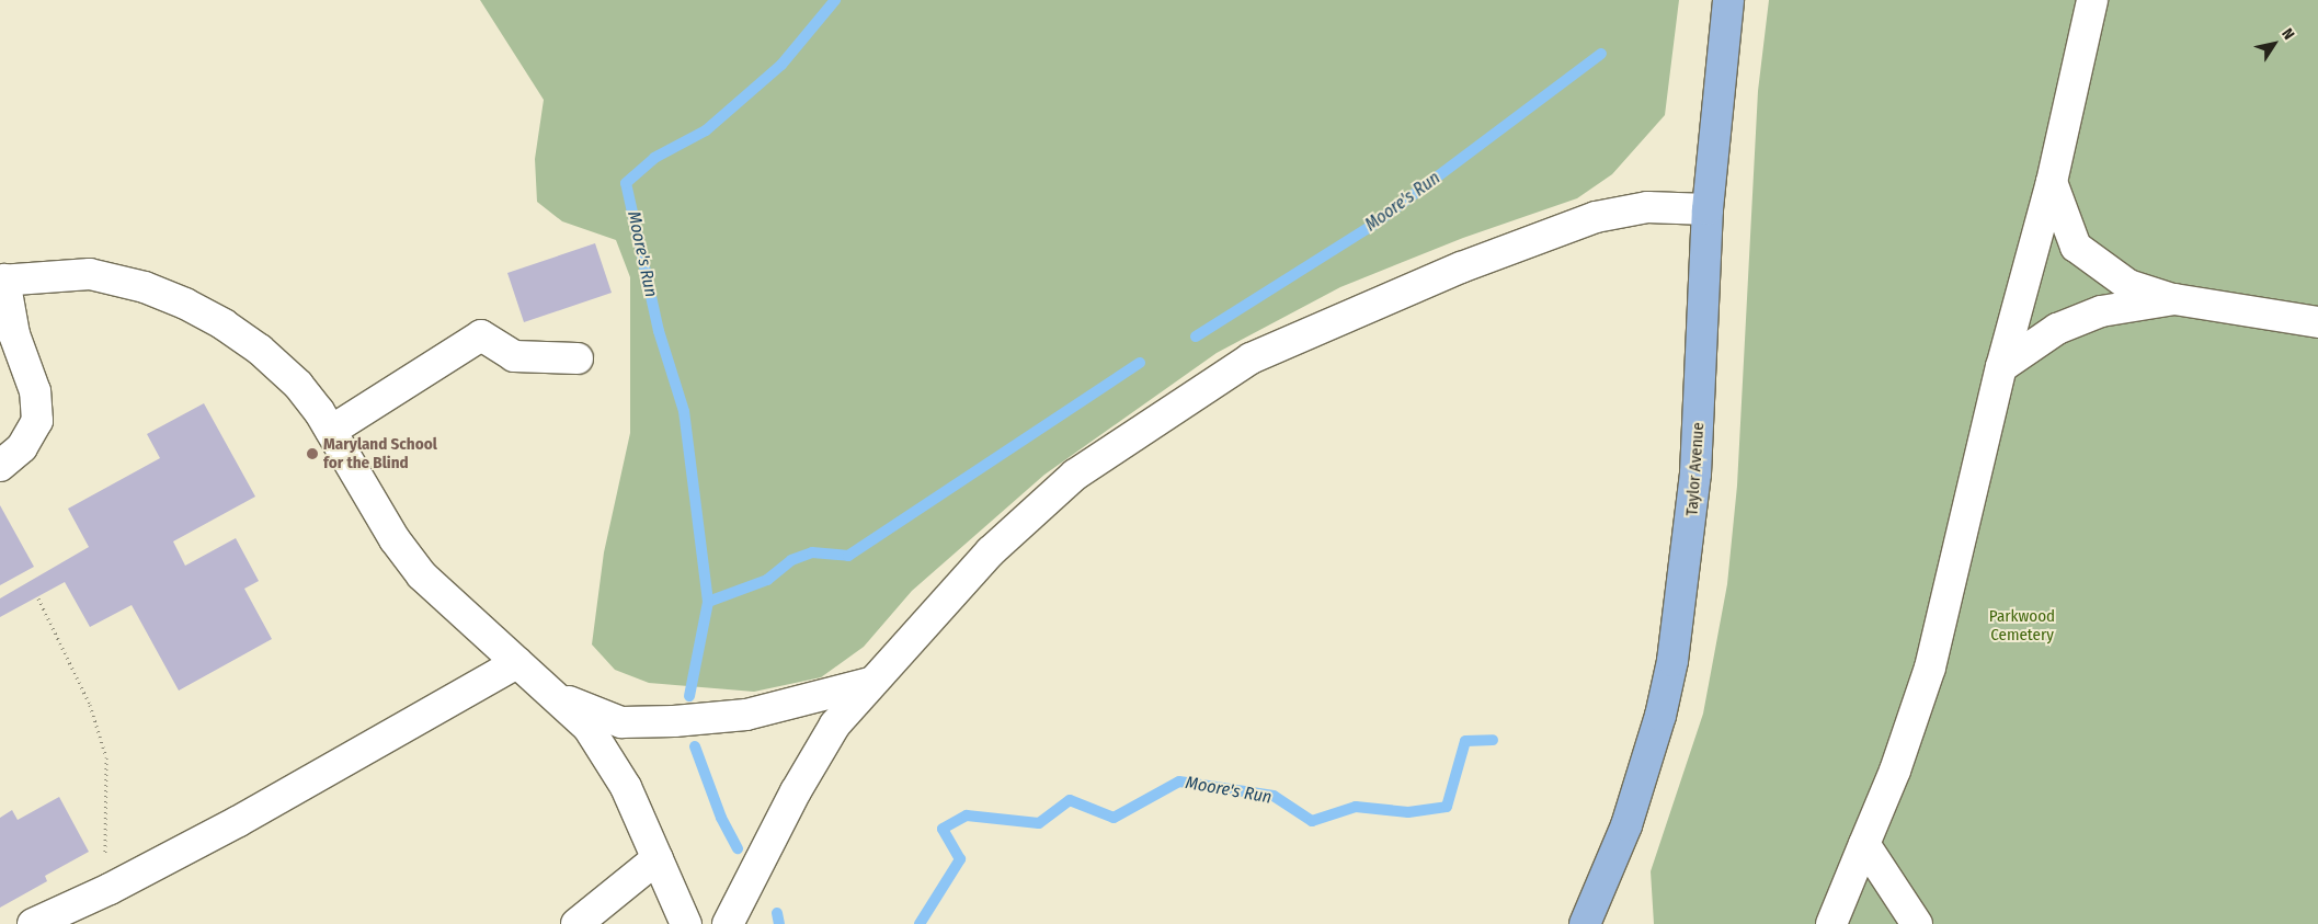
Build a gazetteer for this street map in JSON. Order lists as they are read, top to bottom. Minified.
{"streets":{"main road":["Taylor Avenue"]},"water":["Moore's Run"],"parks":["Parkwood Cemetery"],"places":["Maryland School for the Blind"],"north":"top right"}
